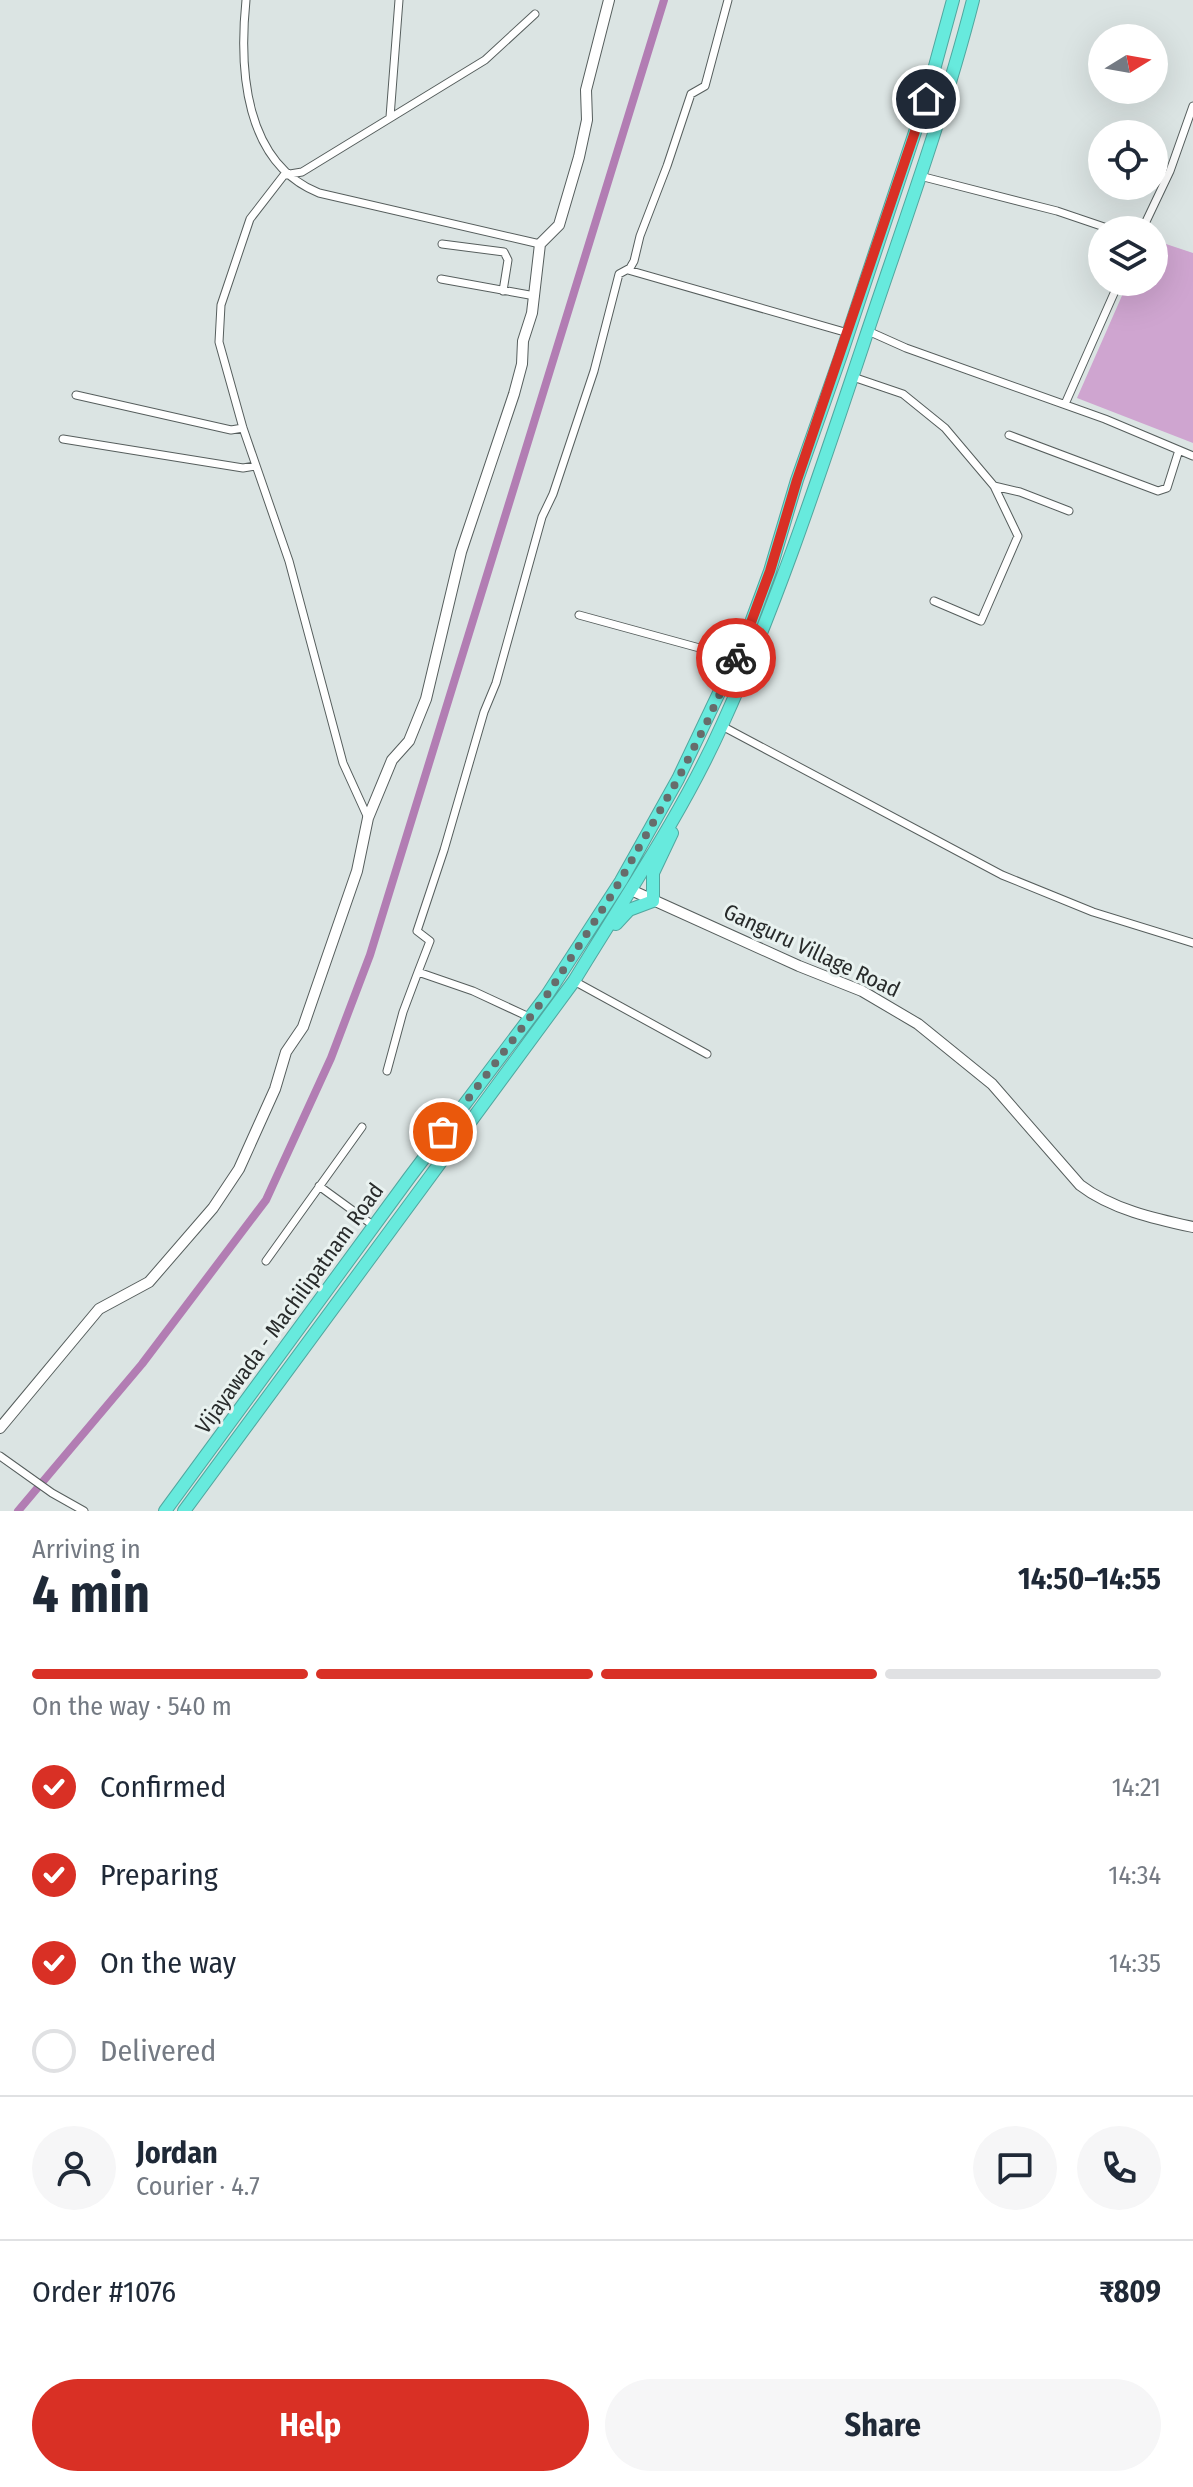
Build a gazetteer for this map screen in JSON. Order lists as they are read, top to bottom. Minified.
{"streets":{"highway":["Vijayawada - Machilipatnam Road"],"street":["Ganguru Village Road"]},"crossings":[["Ganguru Village Road","Vijayawada - Machilipatnam Road"]],"north":"right","page":{"heading":["4 min","Arriving in","14:50–14:55"],"panel":["Jordan","Courier · 4.7","Order #1076","₹809"],"bar":"On the way · 540 m","list":[["Confirmed","14:21"],["Preparing","14:34"],["On the way","14:35"],"Delivered"],"buttons":["Help","Share"]}}
